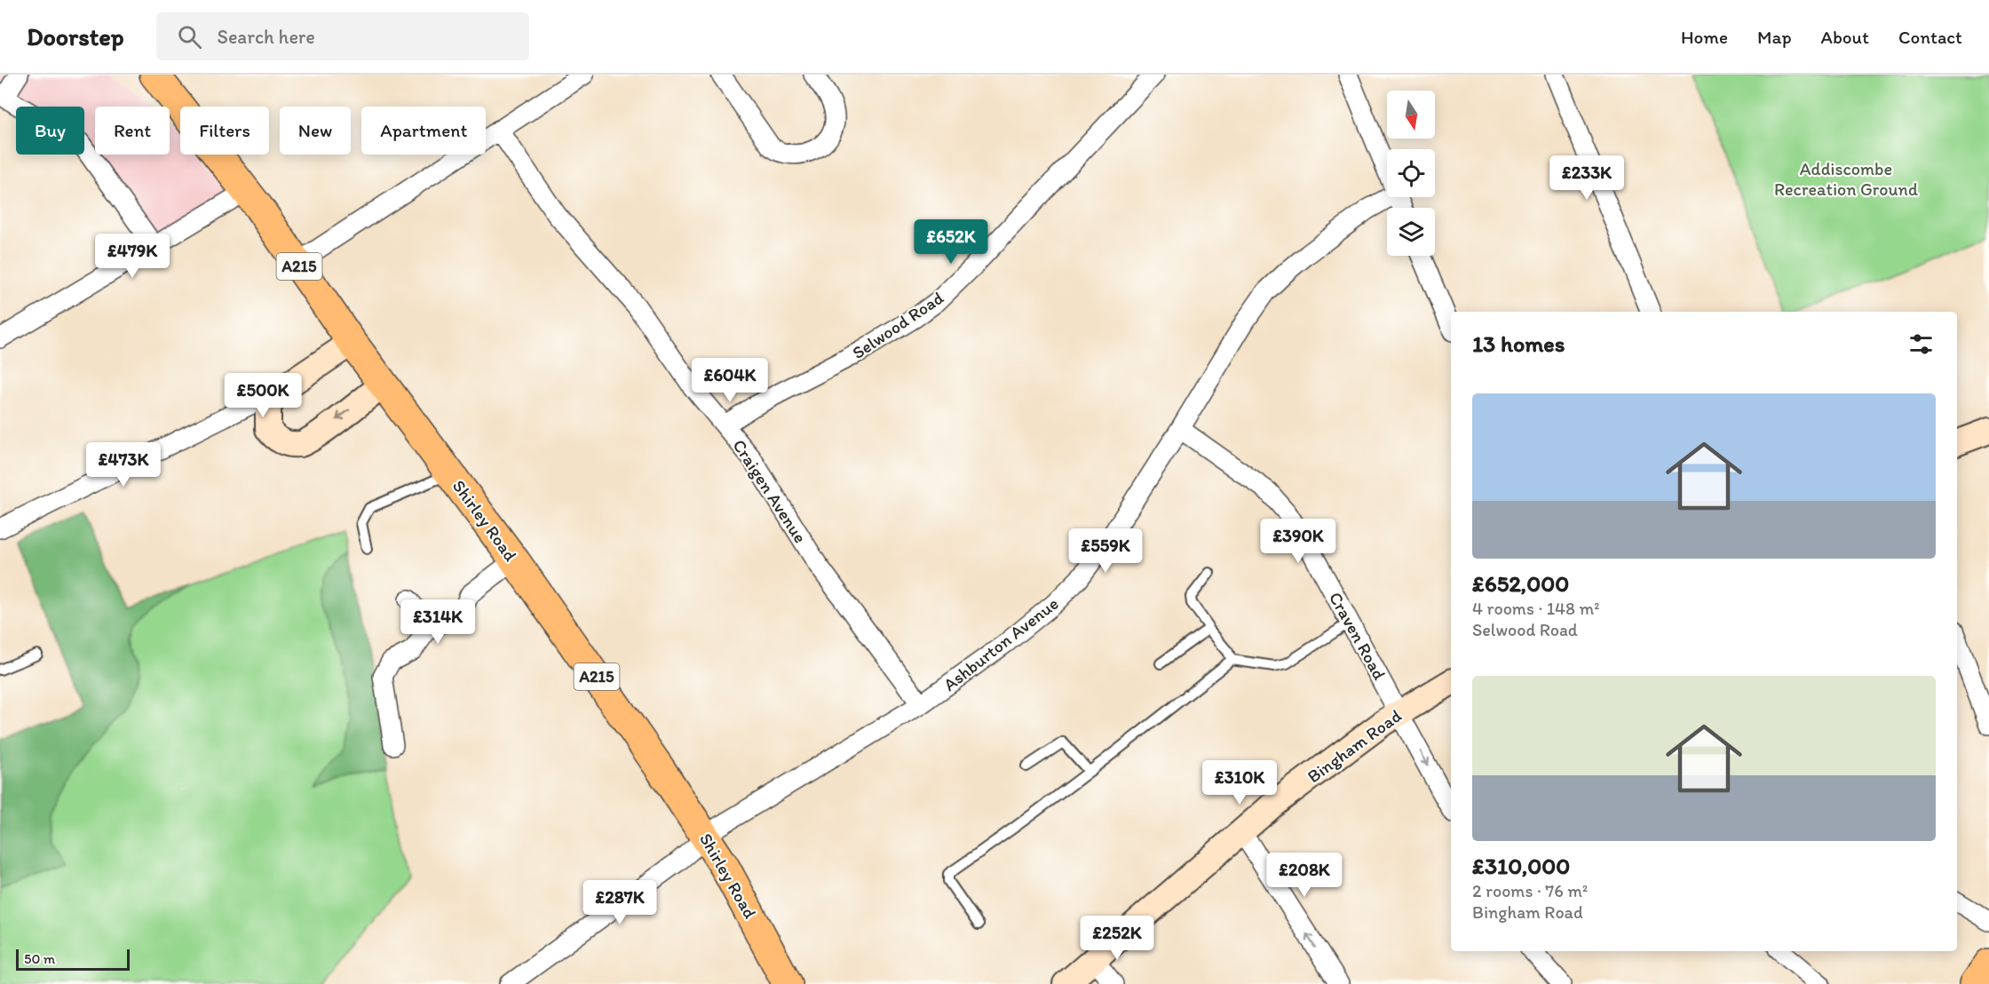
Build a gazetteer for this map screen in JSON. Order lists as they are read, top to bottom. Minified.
{"streets":{"main road":["A215","Shirley Road"],"street":["Selwood Road","Craigen Avenue","Craven Road","Ashburton Avenue","Bingham Road"]},"crossings":[["Selwood Road","Craigen Avenue"],["Craigen Avenue","Ashburton Avenue"],["Shirley Road","Ashburton Avenue"],["Craven Road","Ashburton Avenue"],["Craven Road","Bingham Road"]],"parks":["Addiscombe Recreation Ground"],"scale_bar":"50 m","north":"bottom","page":{"header":"Doorstep","search":"Search here","nav":["Home","Map","About","Contact"],"chip":["Buy","Rent","Filters","New","Apartment"],"price":["£233K","£652K","£479K","£604K","£500K","£473K","£390K","£559K","£314K","£310K","£208K","£287K","£252K"],"heading":"13 homes","list":[{"name":"£652,000","note":"4 rooms · 148 m² · Selwood Road"},{"name":"£310,000","note":"2 rooms · 76 m² · Bingham Road"}],"scale":"50 m"}}
